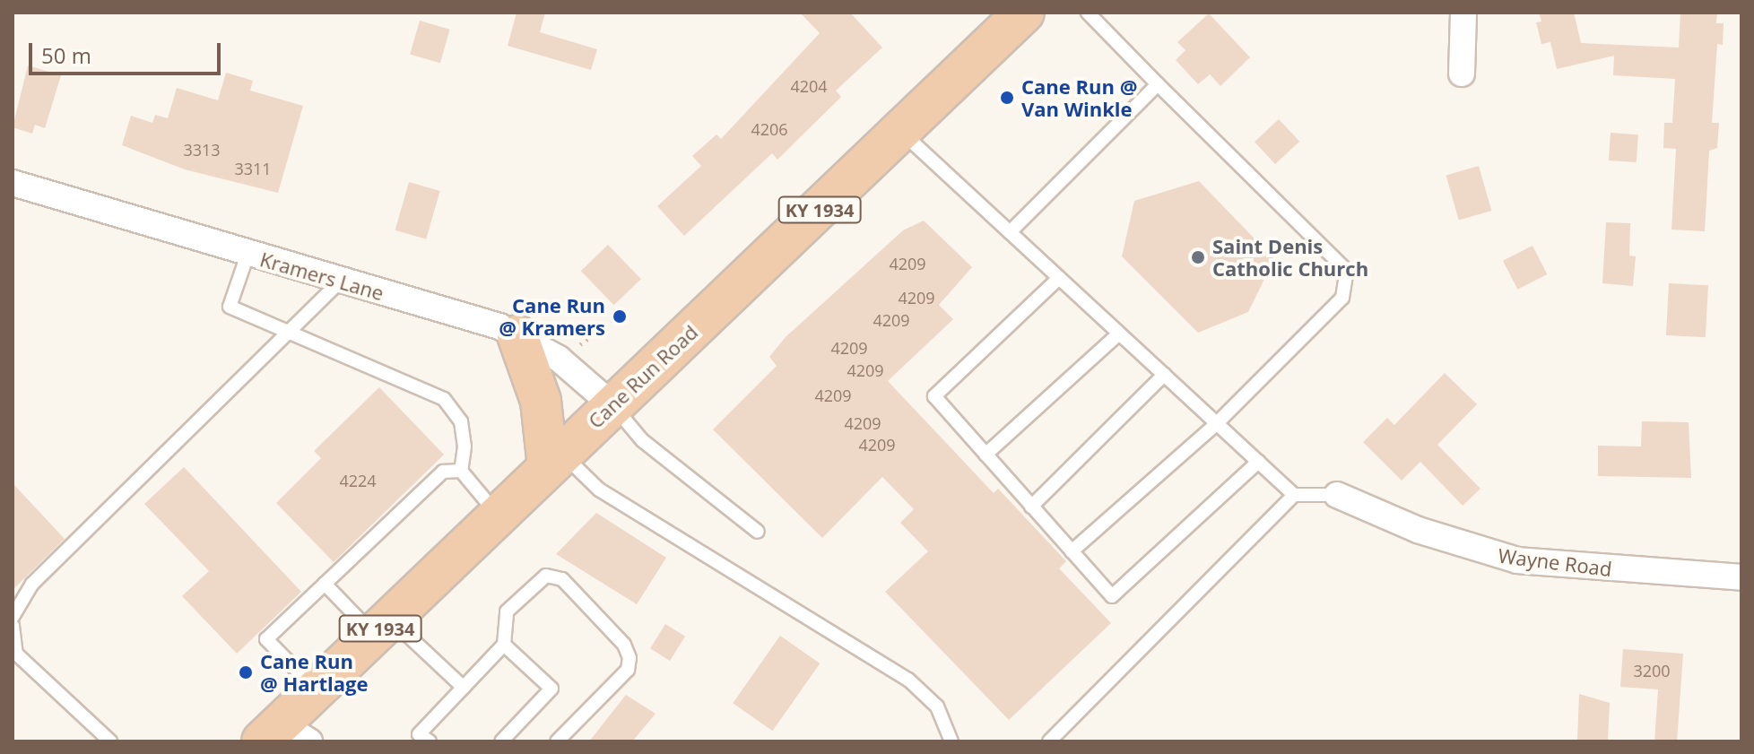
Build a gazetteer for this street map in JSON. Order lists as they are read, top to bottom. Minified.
{"streets":{"highway":["KY 1934","Cane Run Road"],"street":["Kramers Lane","Wayne Road"]},"crossings":[["Kramers Lane","Cane Run Road"]],"places":["Cane Run @ Van Winkle","Saint Denis Catholic Church","Cane Run @ Kramers","Cane Run @ Hartlage"],"house_numbers":["4204","4206","3313","3311","4209","4209","4209","4209","4209","4209","4209","4209","4224","3200"],"scale_bar":"50 m"}
